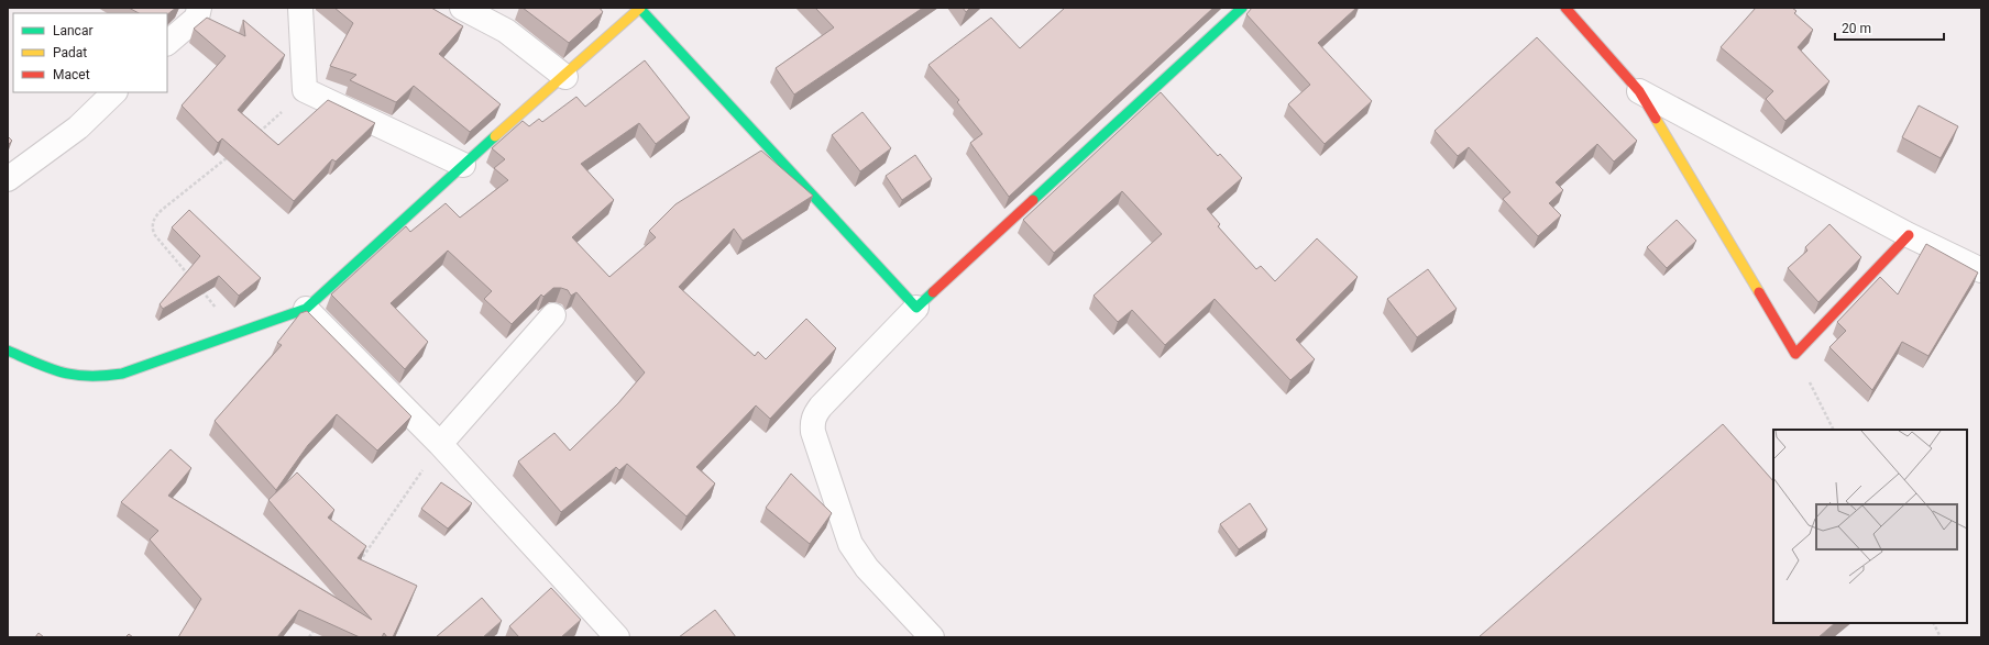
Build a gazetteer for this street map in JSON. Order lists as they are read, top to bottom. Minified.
{"legend":["Lancar","Padat","Macet"],"scale_bar":"20 m"}
